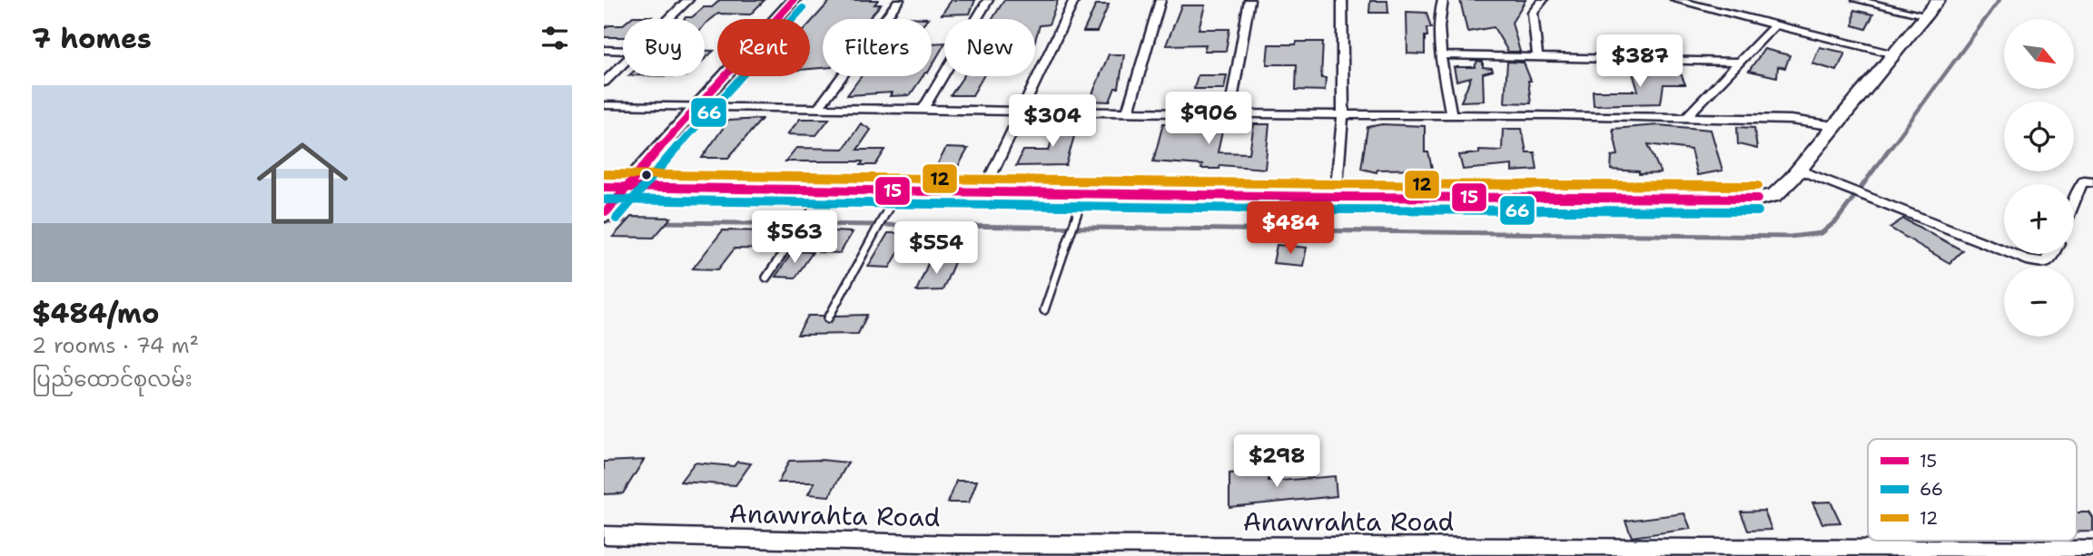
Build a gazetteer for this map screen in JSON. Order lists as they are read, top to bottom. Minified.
{"streets":{"street":["Anawrahta Road"]},"lines":["transit line 15","transit line 66","transit line 12"],"legend":["15","66","12"],"north":"bottom right","page":{"heading":"7 homes","map_buttons":["+","−"],"chip":["Buy","Rent","Filters","New"],"price":["$387","$906","$304","$484","$563","$554","$298"],"list":[{"name":"$484/mo","note":"2 rooms · 74 m² · ပြည်ထောင်စုလမ်း"}]}}
